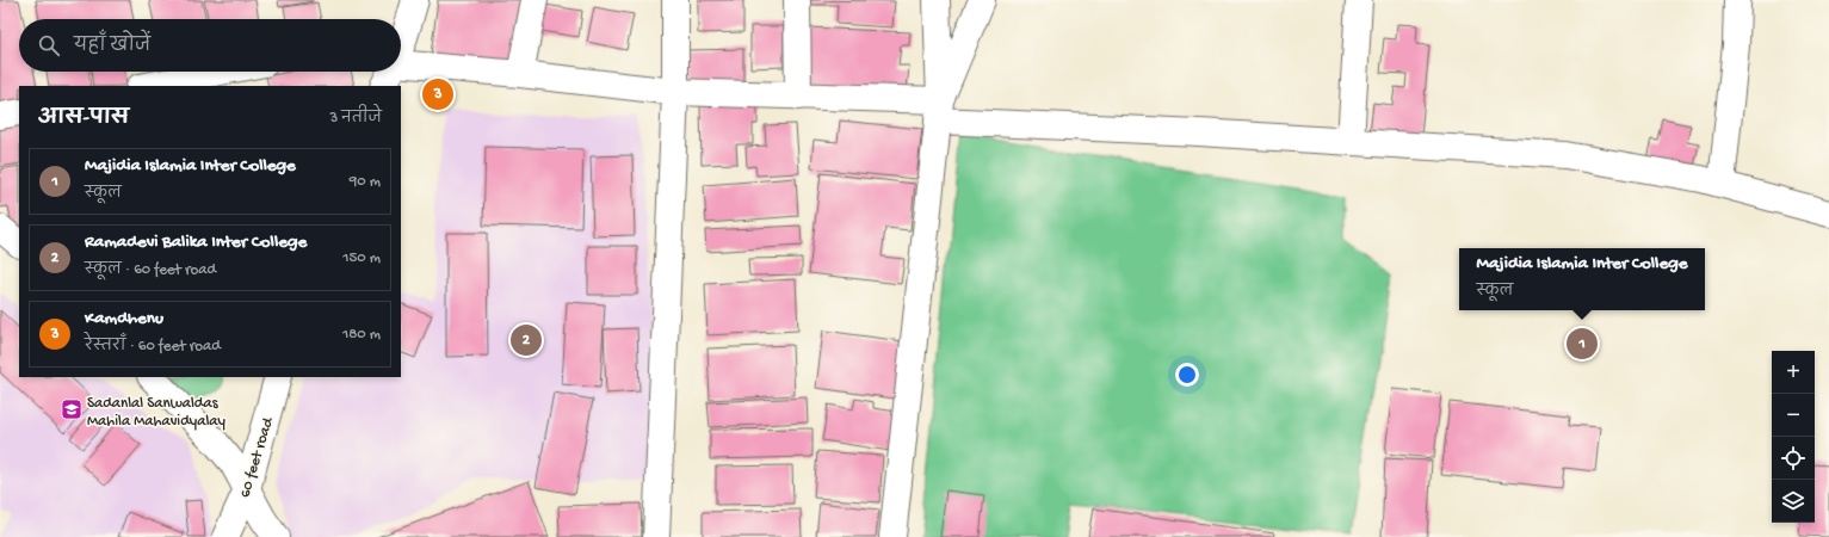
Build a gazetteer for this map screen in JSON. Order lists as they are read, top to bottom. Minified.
{"streets":{"street":["60 feet road"]},"places":{"school or university":["Sadanlal Sanwaldas Mahila Mahavidyalay"]},"page":{"search":"यहाँ खोजें","pins":["3","2","1"],"heading":["आस-पास","3 नतीजे"],"list":[{"mark":"1","name":"Majidia Islamia Inter College","note":"स्कूल","value":"90 m"},{"mark":"2","name":"Ramadevi Balika Inter College","note":"स्कूल · 60 feet road","value":"150 m"},{"mark":"3","name":"Kamdhenu","note":"रेस्तराँ · 60 feet road","value":"180 m"}],"popup":["Majidia Islamia Inter College","स्कूल"],"map_buttons":["+","−"]}}
